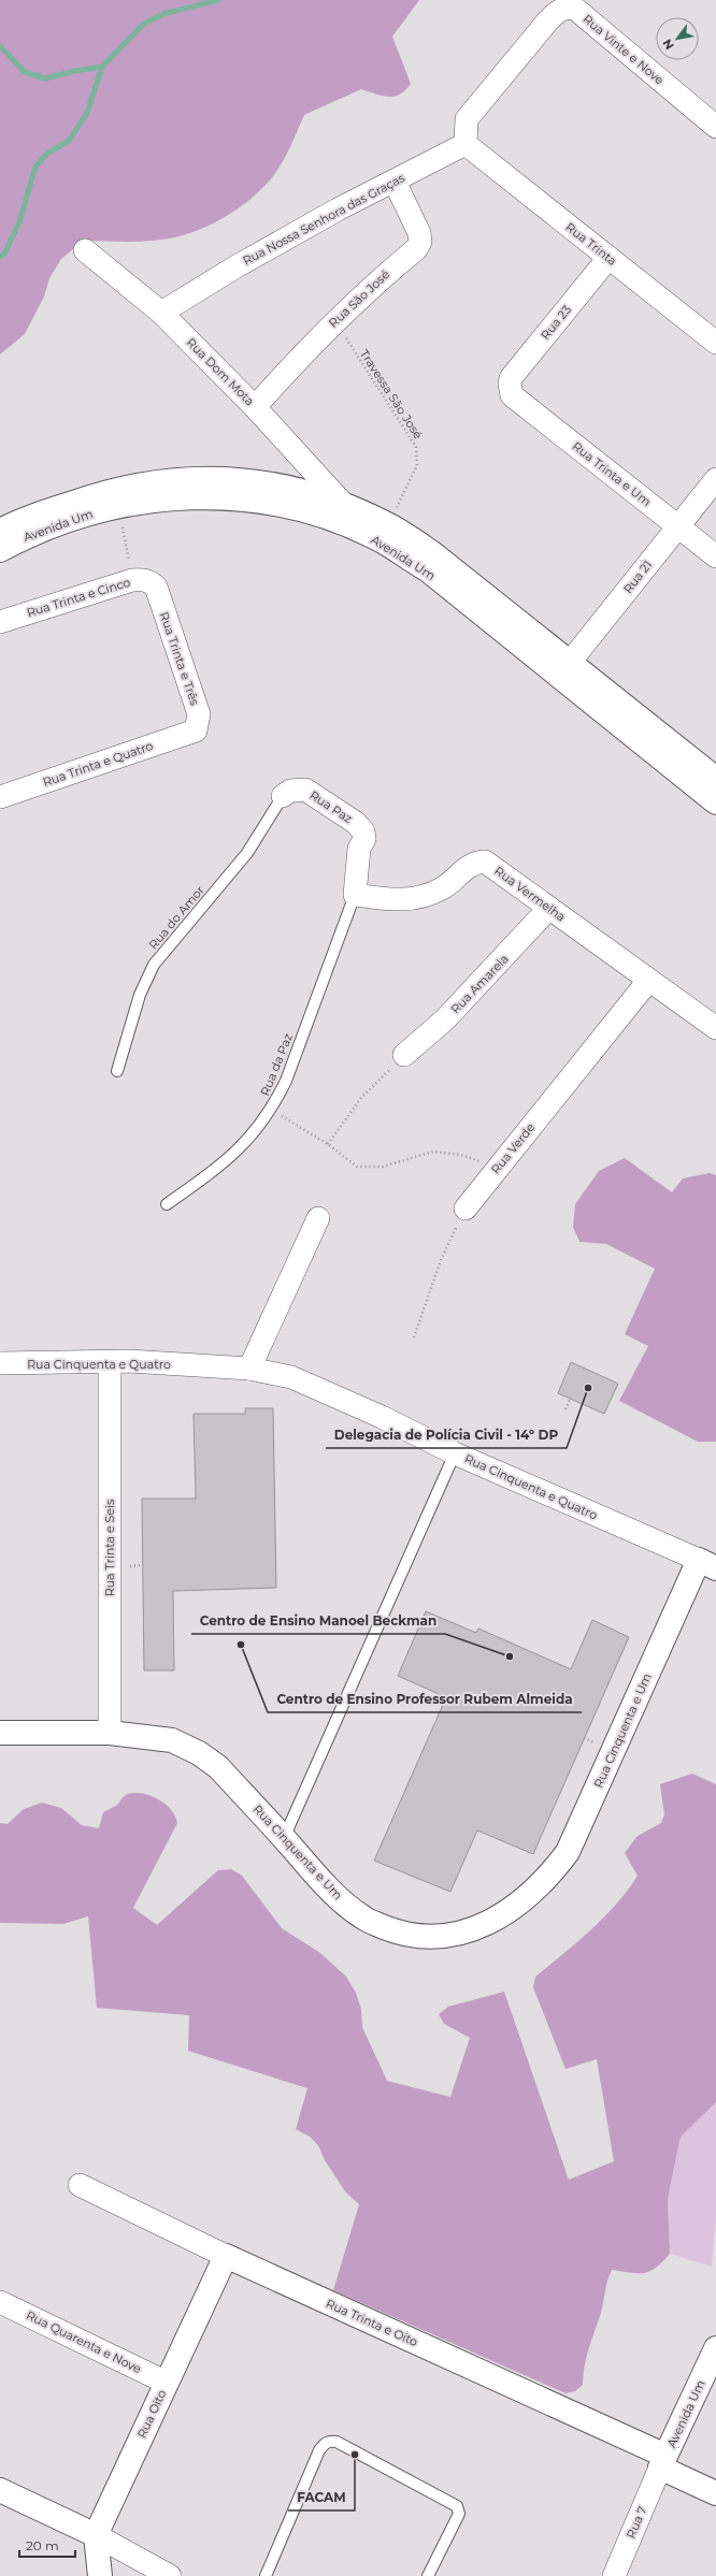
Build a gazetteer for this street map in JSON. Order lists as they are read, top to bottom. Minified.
{"streets":{"main road":["Avenida Um","Rua Cinquenta e Um","Rua Trinta e Oito","Rua Oito"],"street":["Rua Vinte e Nove","Rua Nossa Senhora das Graças","Rua Trinta","Rua São José","Rua 23","Rua Dom Mota","Rua Trinta e Um","Rua 21","Rua Trinta e Cinco","Rua Trinta e Três","Rua Trinta e Quatro","Rua Paz","Rua Vermelha","Rua Amarela","Rua Verde","Rua Cinquenta e Quatro","Rua Trinta e Seis","Rua Quarenta e Nove","Rua 7"],"lane":["Rua do Amor","Rua da Paz"],"path":["Travessa São José"]},"crossings":[["Rua Vinte e Nove","Rua Nossa Senhora das Graças"],["Rua Vinte e Nove","Rua Trinta"],["Rua Nossa Senhora das Graças","Rua Trinta"],["Rua Nossa Senhora das Graças","Rua São José"],["Rua Nossa Senhora das Graças","Rua Dom Mota"],["Rua Trinta","Rua 23"],["Rua São José","Rua Dom Mota"],["Rua São José","Travessa São José"],["Rua 23","Rua Trinta e Um"],["Rua Dom Mota","Avenida Um"],["Travessa São José","Avenida Um"],["Rua Trinta e Um","Rua 21"],["Avenida Um","Rua 21"],["Avenida Um","Rua Trinta e Oito"],["Avenida Um","Rua 7"],["Rua Trinta e Cinco","Rua Trinta e Três"],["Rua Trinta e Três","Rua Trinta e Quatro"],["Rua Paz","Rua Vermelha"],["Rua Paz","Rua do Amor"],["Rua Paz","Rua da Paz"],["Rua Vermelha","Rua Amarela"],["Rua Vermelha","Rua da Paz"],["Rua Vermelha","Rua Verde"],["Rua Cinquenta e Quatro","Rua Trinta e Seis"],["Rua Cinquenta e Quatro","Rua Cinquenta e Um"],["Rua Trinta e Seis","Rua Cinquenta e Um"],["Rua Trinta e Oito","Rua Oito"],["Rua Trinta e Oito","Rua 7"],["Rua Quarenta e Nove","Rua Oito"]],"places":["Delegacia de Polícia Civil - 14º DP","Centro de Ensino Professor Rubem Almeida","Centro de Ensino Manoel Beckman","FACAM"],"scale_bar":"20 m","north":"bottom left"}
